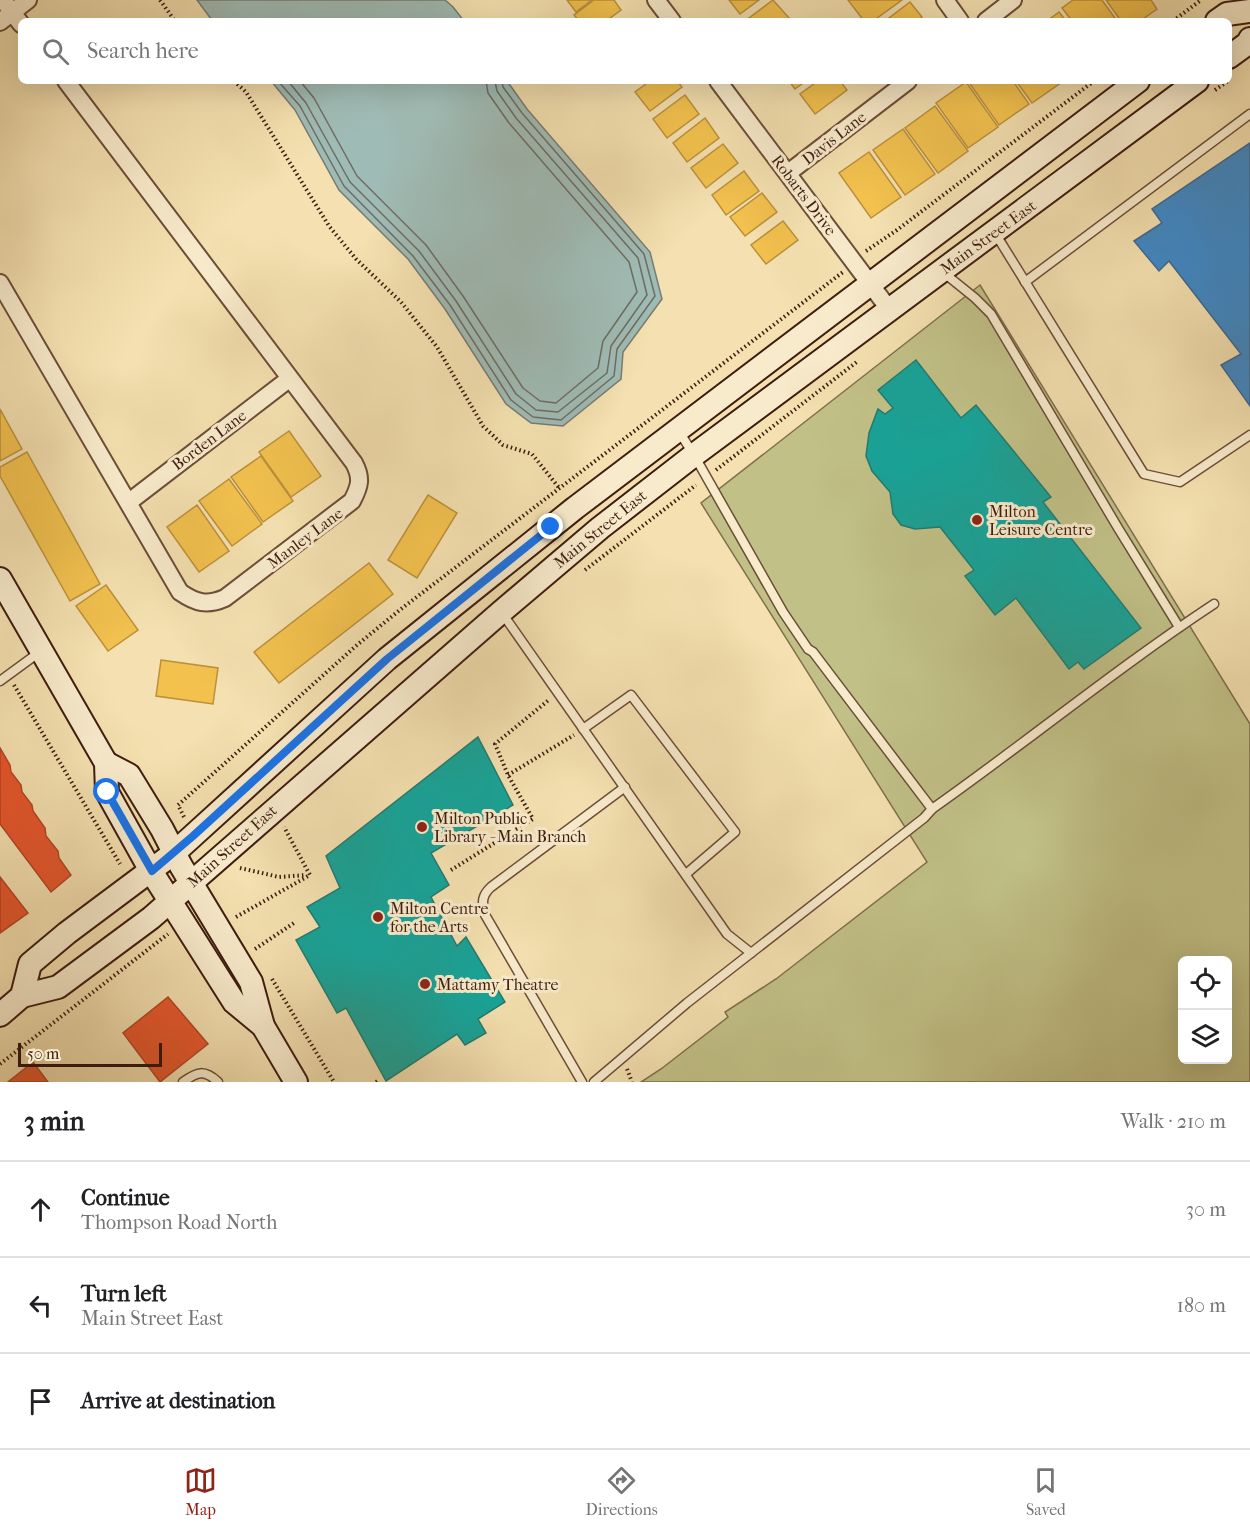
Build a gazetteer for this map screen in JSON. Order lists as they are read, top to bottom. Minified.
{"streets":{"main road":["Main Street East"],"street":["Davis Lane","Robarts Drive","Borden Lane","Manley Lane"]},"crossings":[["Davis Lane","Robarts Drive"],["Robarts Drive","Main Street East"],["Borden Lane","Manley Lane"]],"places":["Milton Leisure Centre","Milton Public Library - Main Branch","Milton Centre for the Arts","Mattamy Theatre"],"scale_bar":"50 m","page":{"search":"Search here","scale":"50 m","heading":["3 min","Walk · 210 m"],"list":[["Continue","Thompson Road North","30 m"],["Turn left","Main Street East","180 m"],"Arrive at destination"],"nav":["Map","Directions","Saved"]}}
